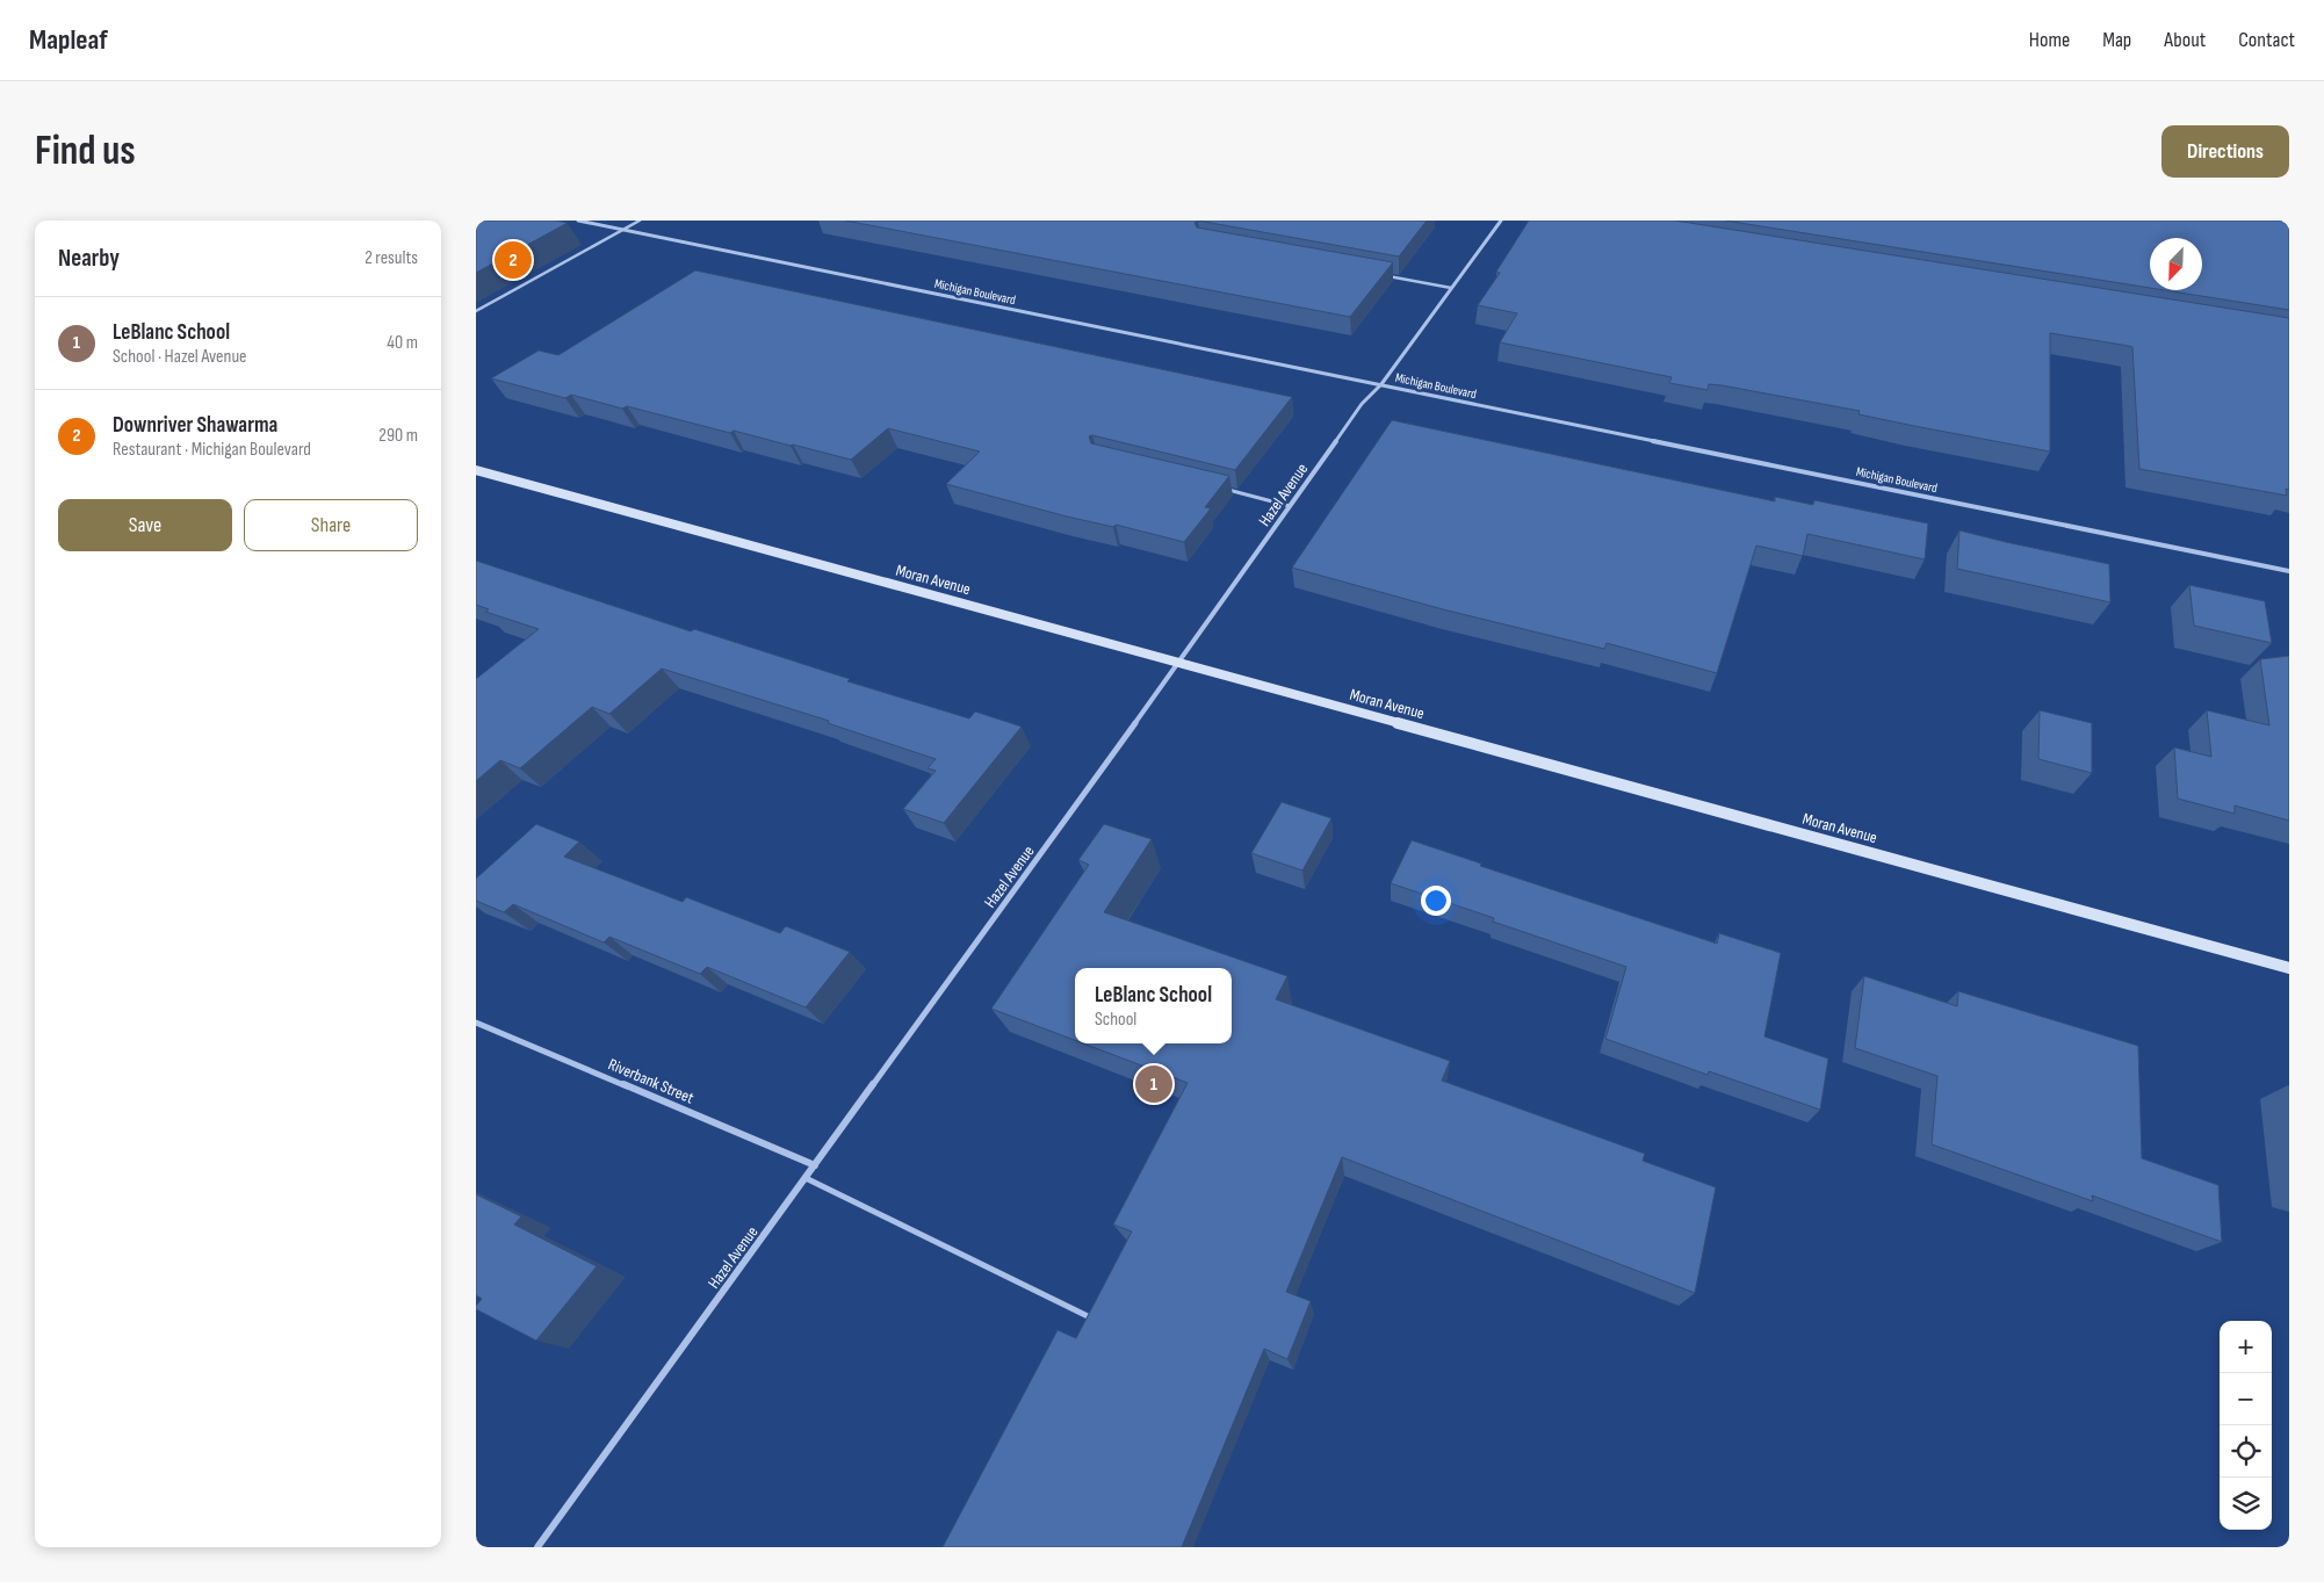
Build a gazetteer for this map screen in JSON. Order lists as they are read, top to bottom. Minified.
{"streets":{"main road":["Moran Avenue"],"street":["Michigan Boulevard","Hazel Avenue","Riverbank Street"]},"crossings":[["Michigan Boulevard","Hazel Avenue"],["Hazel Avenue","Moran Avenue"],["Hazel Avenue","Riverbank Street"]],"north":"bottom left","page":{"header":"Mapleaf","nav":["Home","Map","About","Contact"],"buttons":["Directions",["Save","Share"]],"title":"Find us","heading":["Nearby","2 results"],"pins":["2","1"],"list":[{"mark":"1","name":"LeBlanc School","note":"School · Hazel Avenue","value":"40 m"},{"mark":"2","name":"Downriver Shawarma","note":"Restaurant · Michigan Boulevard","value":"290 m"}],"popup":["LeBlanc School","School"],"map_buttons":["+","−"]}}
